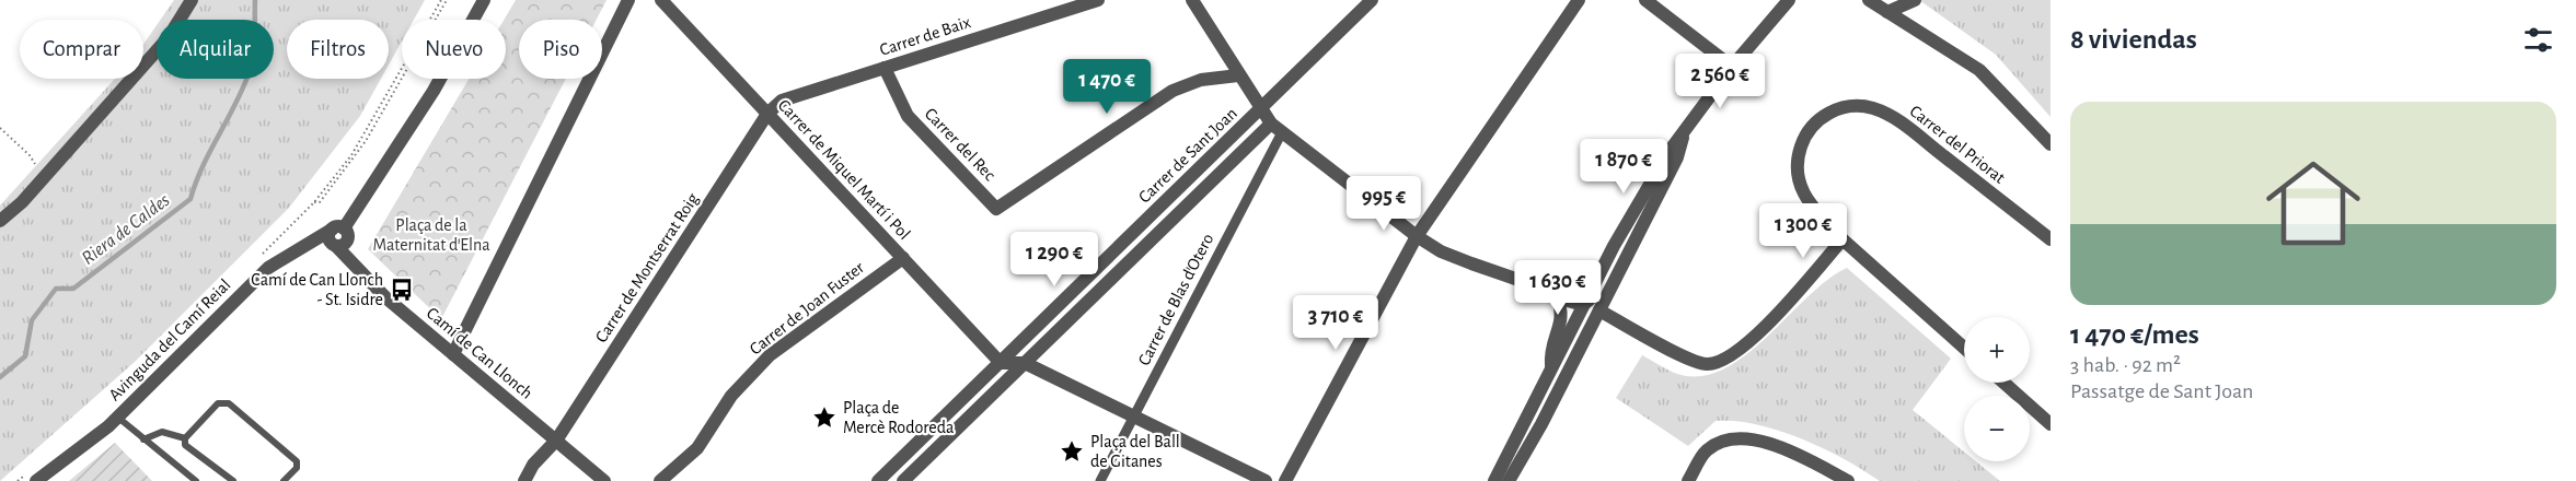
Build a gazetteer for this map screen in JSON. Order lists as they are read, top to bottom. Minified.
{"streets":{"street":["Carrer de Baix","Carrer del Rec","Carrer del Priorat","Carrer de Sant Joan","Carrer de Miquel Martí i Pol","Carrer de Montserrat Roig","Carrer de Blas d'Otero","Carrer de Joan Fuster","Avinguda del Camí Reial","Camí de Can Llonch"]},"crossings":[["Carrer de Baix","Carrer del Rec"],["Carrer de Baix","Carrer de Miquel Martí i Pol"],["Carrer de Baix","Carrer de Montserrat Roig"],["Carrer de Sant Joan","Carrer de Miquel Martí i Pol"],["Carrer de Sant Joan","Carrer de Blas d'Otero"],["Carrer de Miquel Martí i Pol","Carrer de Montserrat Roig"],["Carrer de Miquel Martí i Pol","Carrer de Joan Fuster"],["Carrer de Montserrat Roig","Camí de Can Llonch"],["Avinguda del Camí Reial","Camí de Can Llonch"]],"water":["Riera de Caldes"],"parks":["Plaça de la Maternitat d'Elna"],"places":{"bus stop":["Camí de Can Llonch - St. Isidre"],"place":["Plaça de Mercè Rodoreda","Plaça del Ball de Gitanes"]},"page":{"heading":"8 viviendas","chip":["Comprar","Alquilar","Filtros","Nuevo","Piso"],"price":["2 560 €","1 470 €","1 870 €","995 €","1 300 €","1 290 €","1 630 €","3 710 €"],"list":[{"name":"1 470 €/mes","note":"3 hab. · 92 m² · Passatge de Sant Joan"}],"map_buttons":["+","−"]}}
